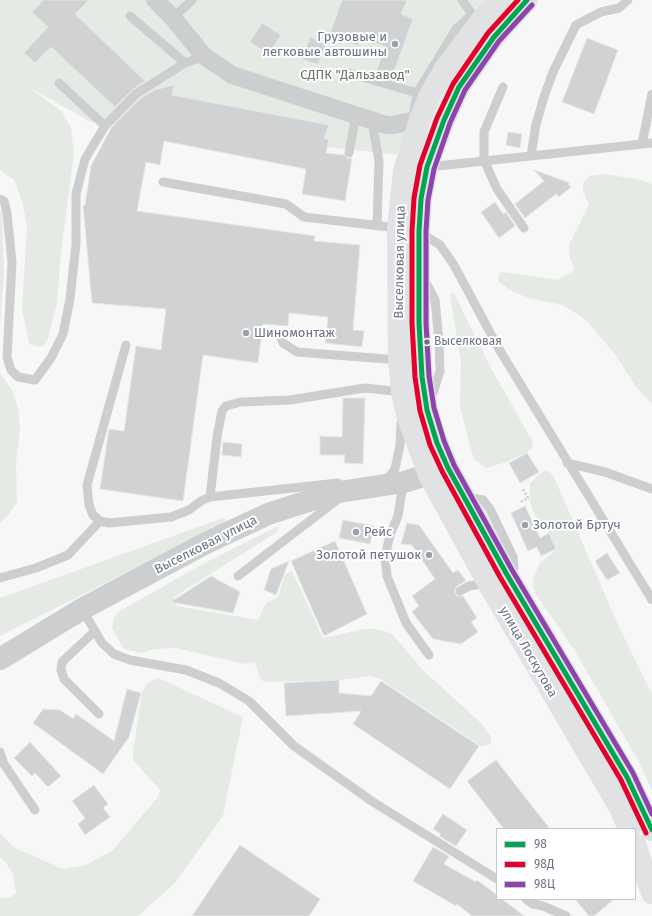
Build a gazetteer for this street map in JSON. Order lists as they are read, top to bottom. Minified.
{"streets":{"main road":["Выселковая улица","улица Лоскутова"]},"crossings":[["Выселковая улица","улица Лоскутова"]],"parks":["СДПК \"Дальзавод\""],"places":["Грузовые и легковые автошины","Шиномонтаж","Выселковая","Золотой Бртуч","Рейс","Золотой петушок"],"lines":["transit line 98","transit line 98Д","transit line 98Ц"],"legend":["98","98Д","98Ц"]}
